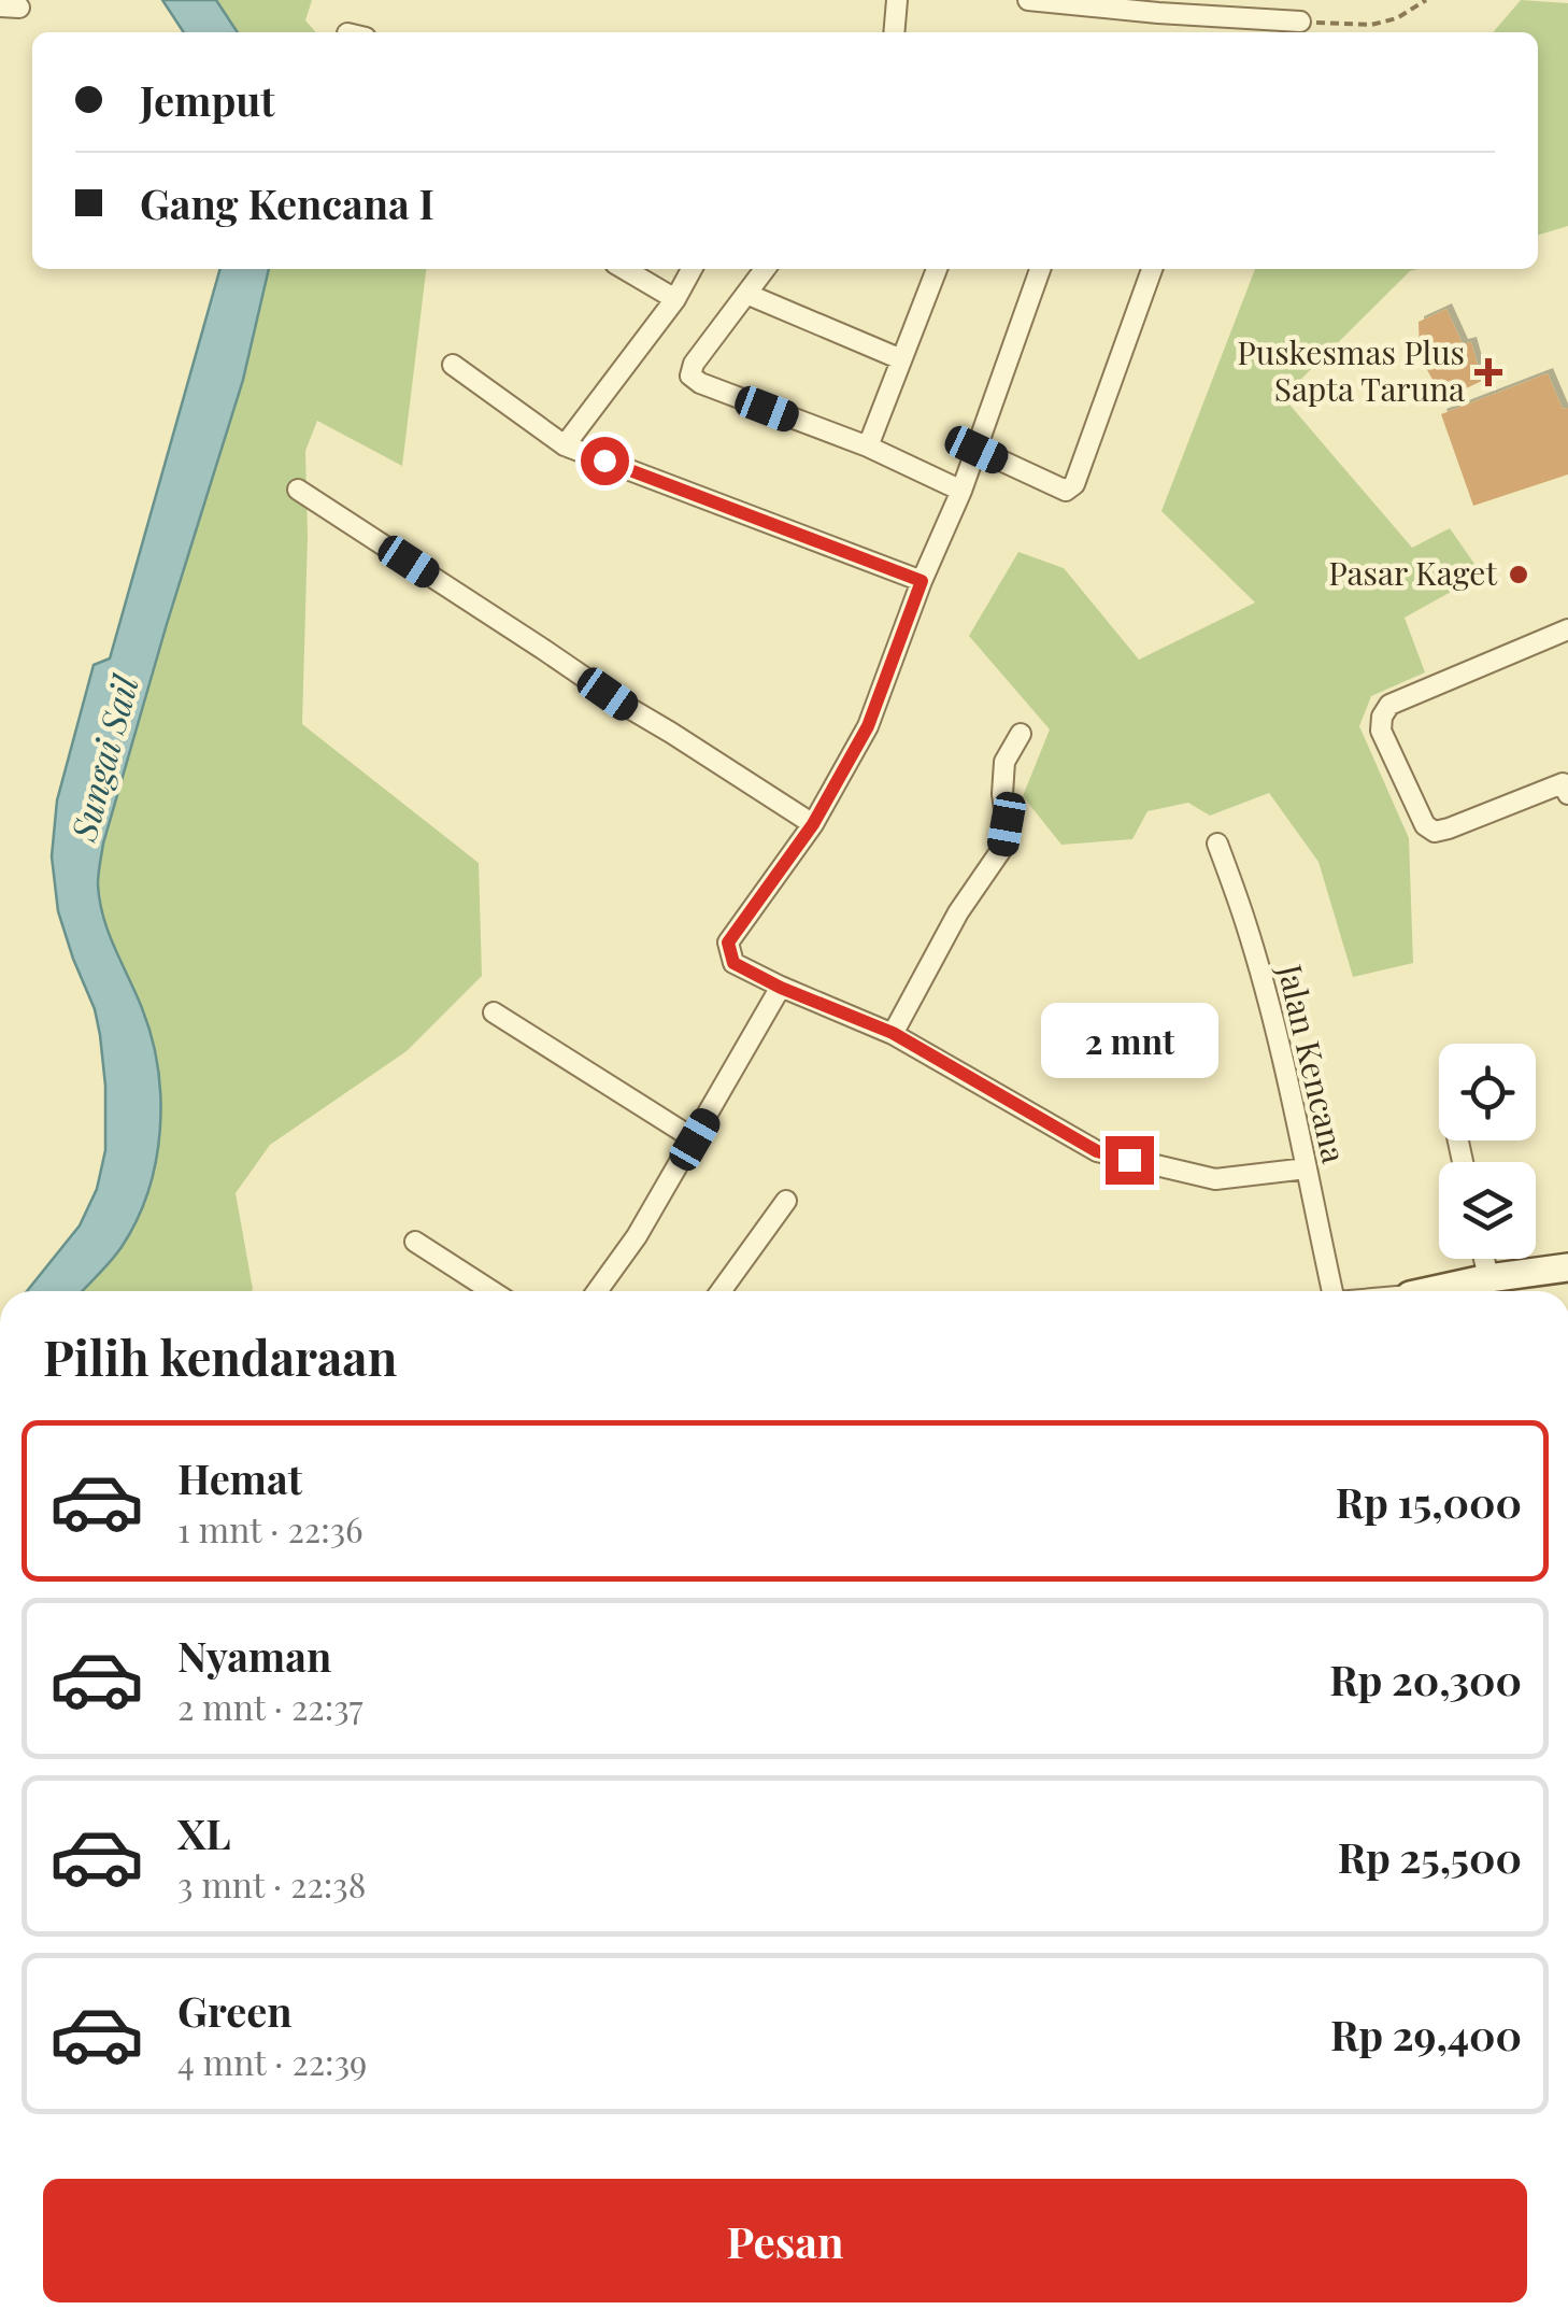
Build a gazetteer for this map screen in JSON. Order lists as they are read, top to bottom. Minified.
{"streets":{"street":["Jalan Kencana"]},"water":["Sungai Sail"],"places":{"health":["Puskesmas Plus Sapta Taruna"],"other":["Pasar Kaget"]},"page":{"banner":["Jemput","Gang Kencana I"],"bubble":"2 mnt","heading":"Pilih kendaraan","list":[{"name":"Hemat","note":"1 mnt · 22:36","value":"Rp 15,000"},{"name":"Nyaman","note":"2 mnt · 22:37","value":"Rp 20,300"},{"name":"XL","note":"3 mnt · 22:38","value":"Rp 25,500"},{"name":"Green","note":"4 mnt · 22:39","value":"Rp 29,400"}],"buttons":"Pesan"}}
